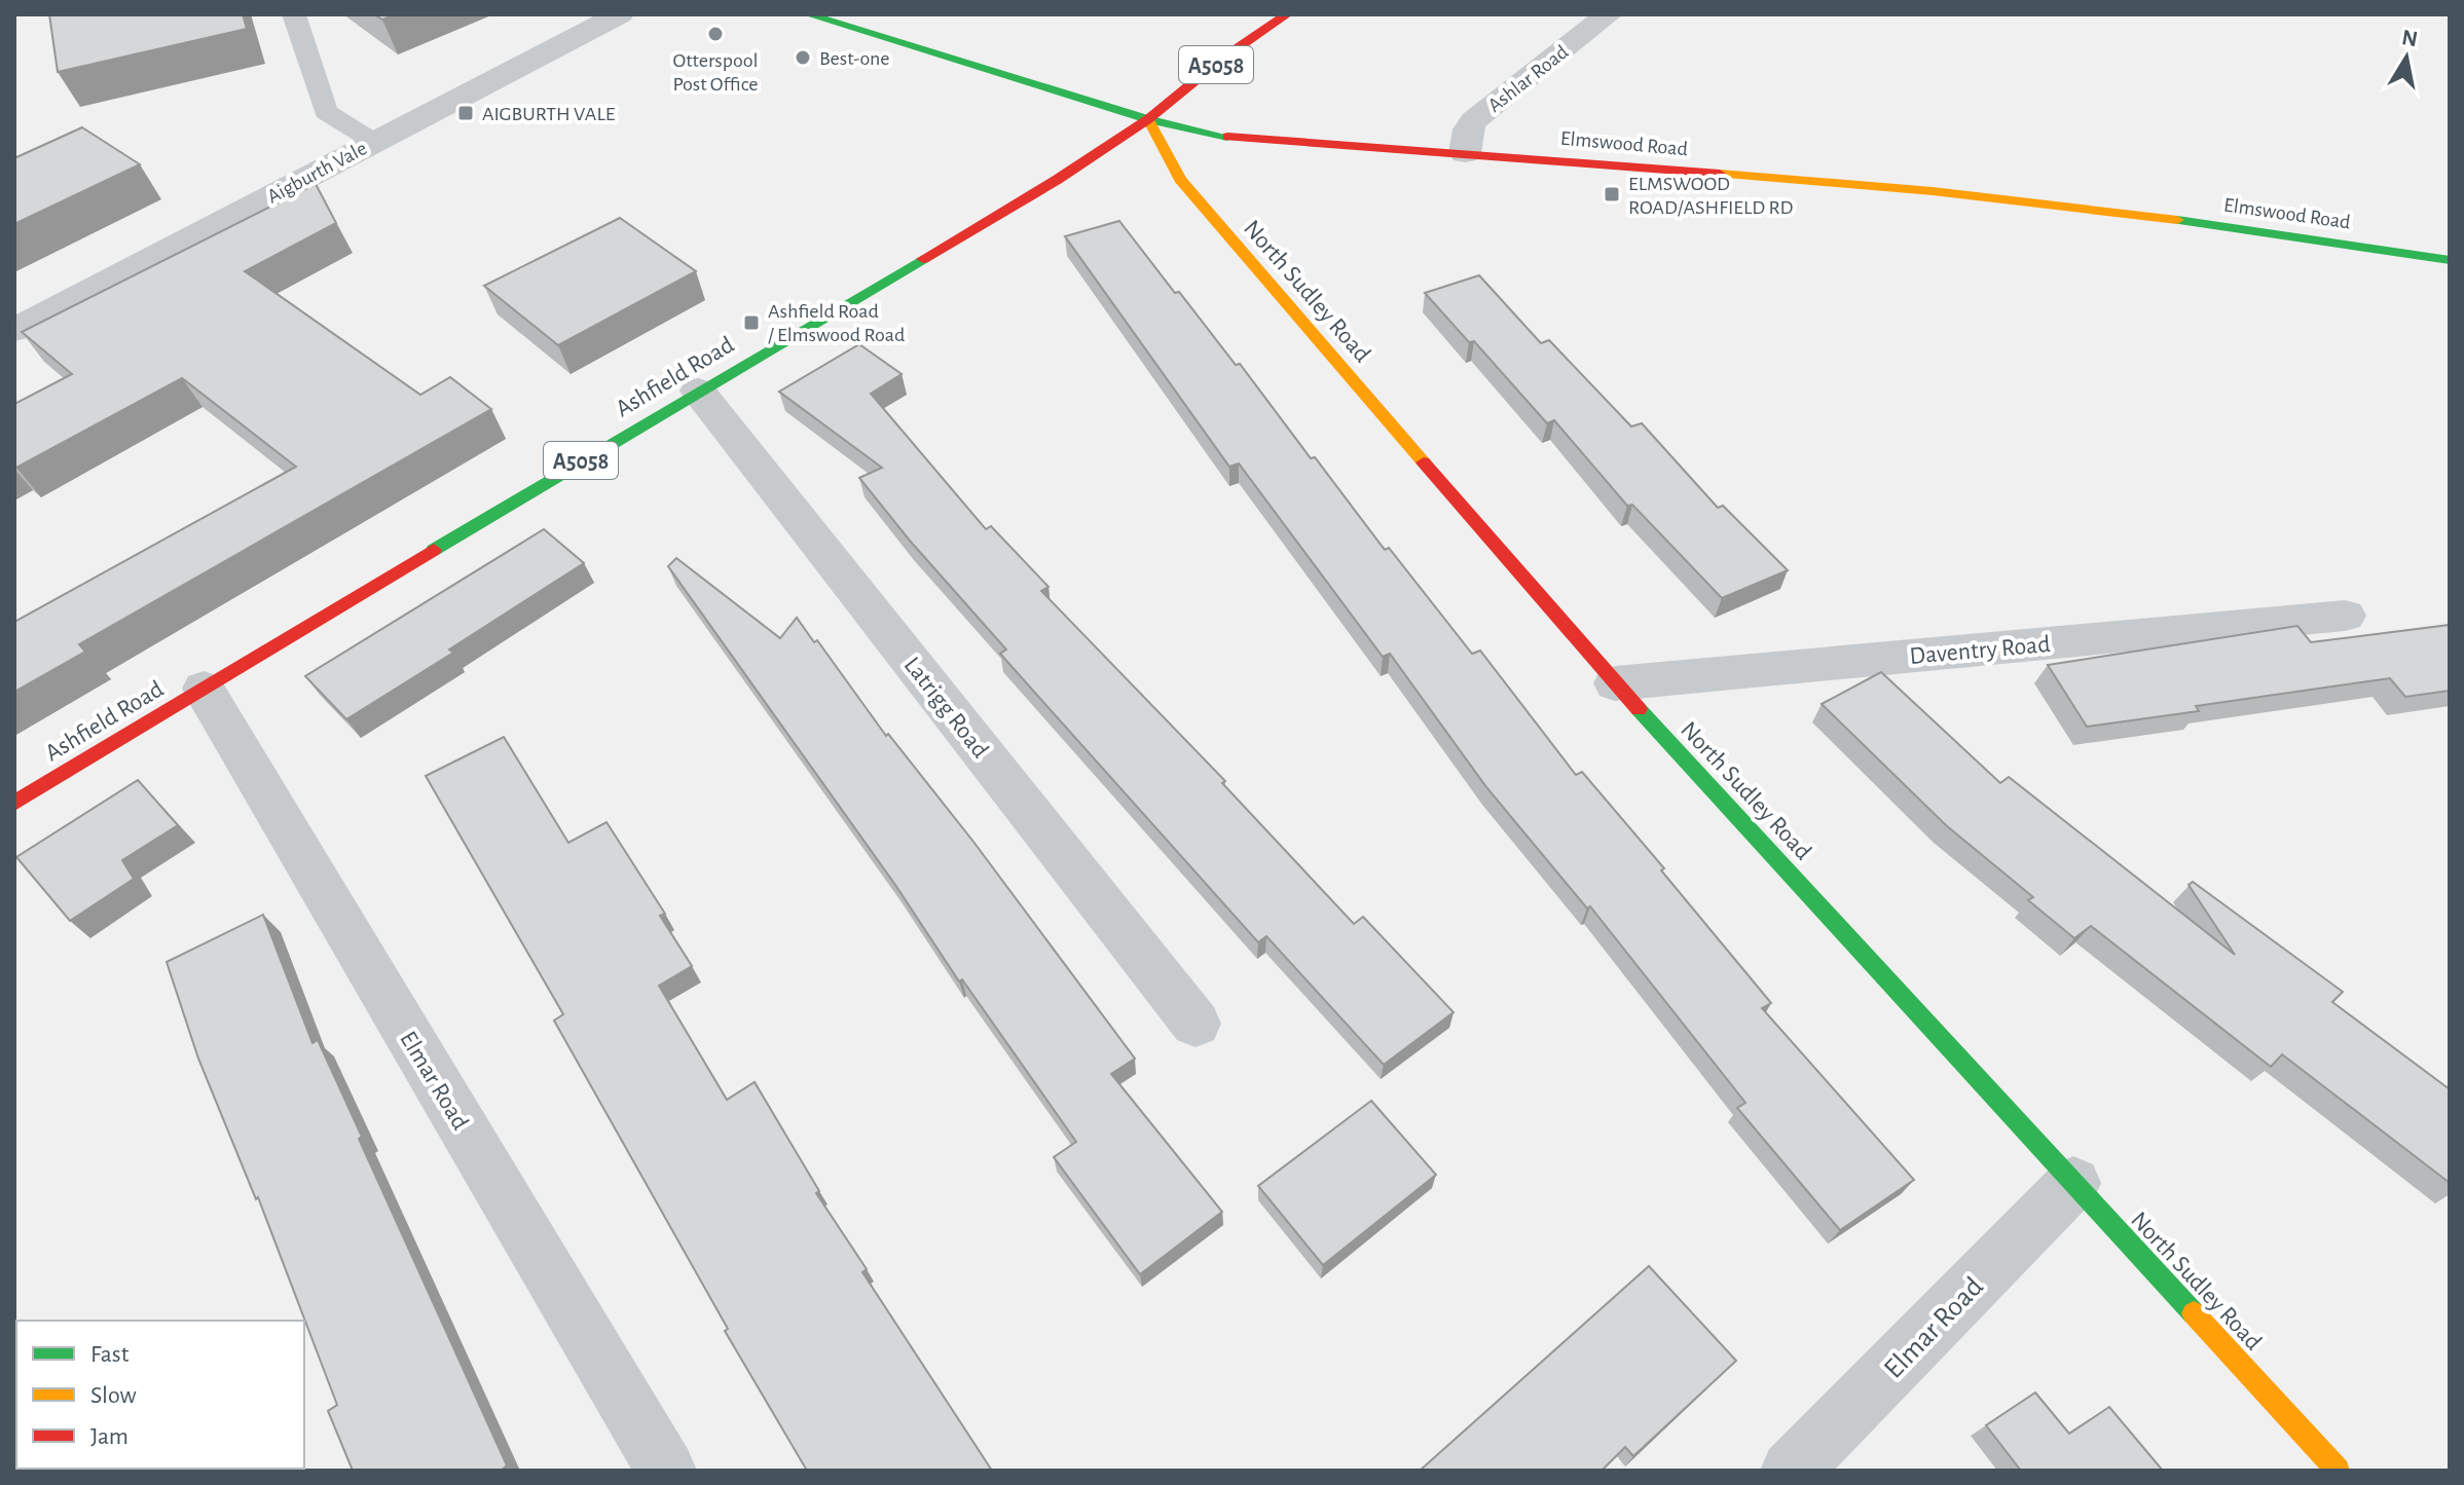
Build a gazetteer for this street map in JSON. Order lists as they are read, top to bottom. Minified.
{"streets":{"street":["A5058","Ashlar Road","Elmswood Road","Aigburth Vale","North Sudley Road","Ashfield Road","Daventry Road","Latrigg Road","Elmar Road"]},"crossings":[["A5058","Elmswood Road"],["A5058","North Sudley Road"],["A5058","Ashfield Road"],["Ashlar Road","Elmswood Road"],["Elmswood Road","North Sudley Road"],["Elmswood Road","Ashfield Road"],["North Sudley Road","Ashfield Road"],["North Sudley Road","Daventry Road"],["North Sudley Road","Elmar Road"],["Ashfield Road","Latrigg Road"],["Ashfield Road","Elmar Road"]],"places":{"other":["Otterspool Post Office","Best-one"],"transit":["AIGBURTH VALE","ELMSWOOD ROAD/ASHFIELD RD","Ashfield Road / Elmswood Road"]},"legend":["Fast","Slow","Jam"],"north":"top"}
